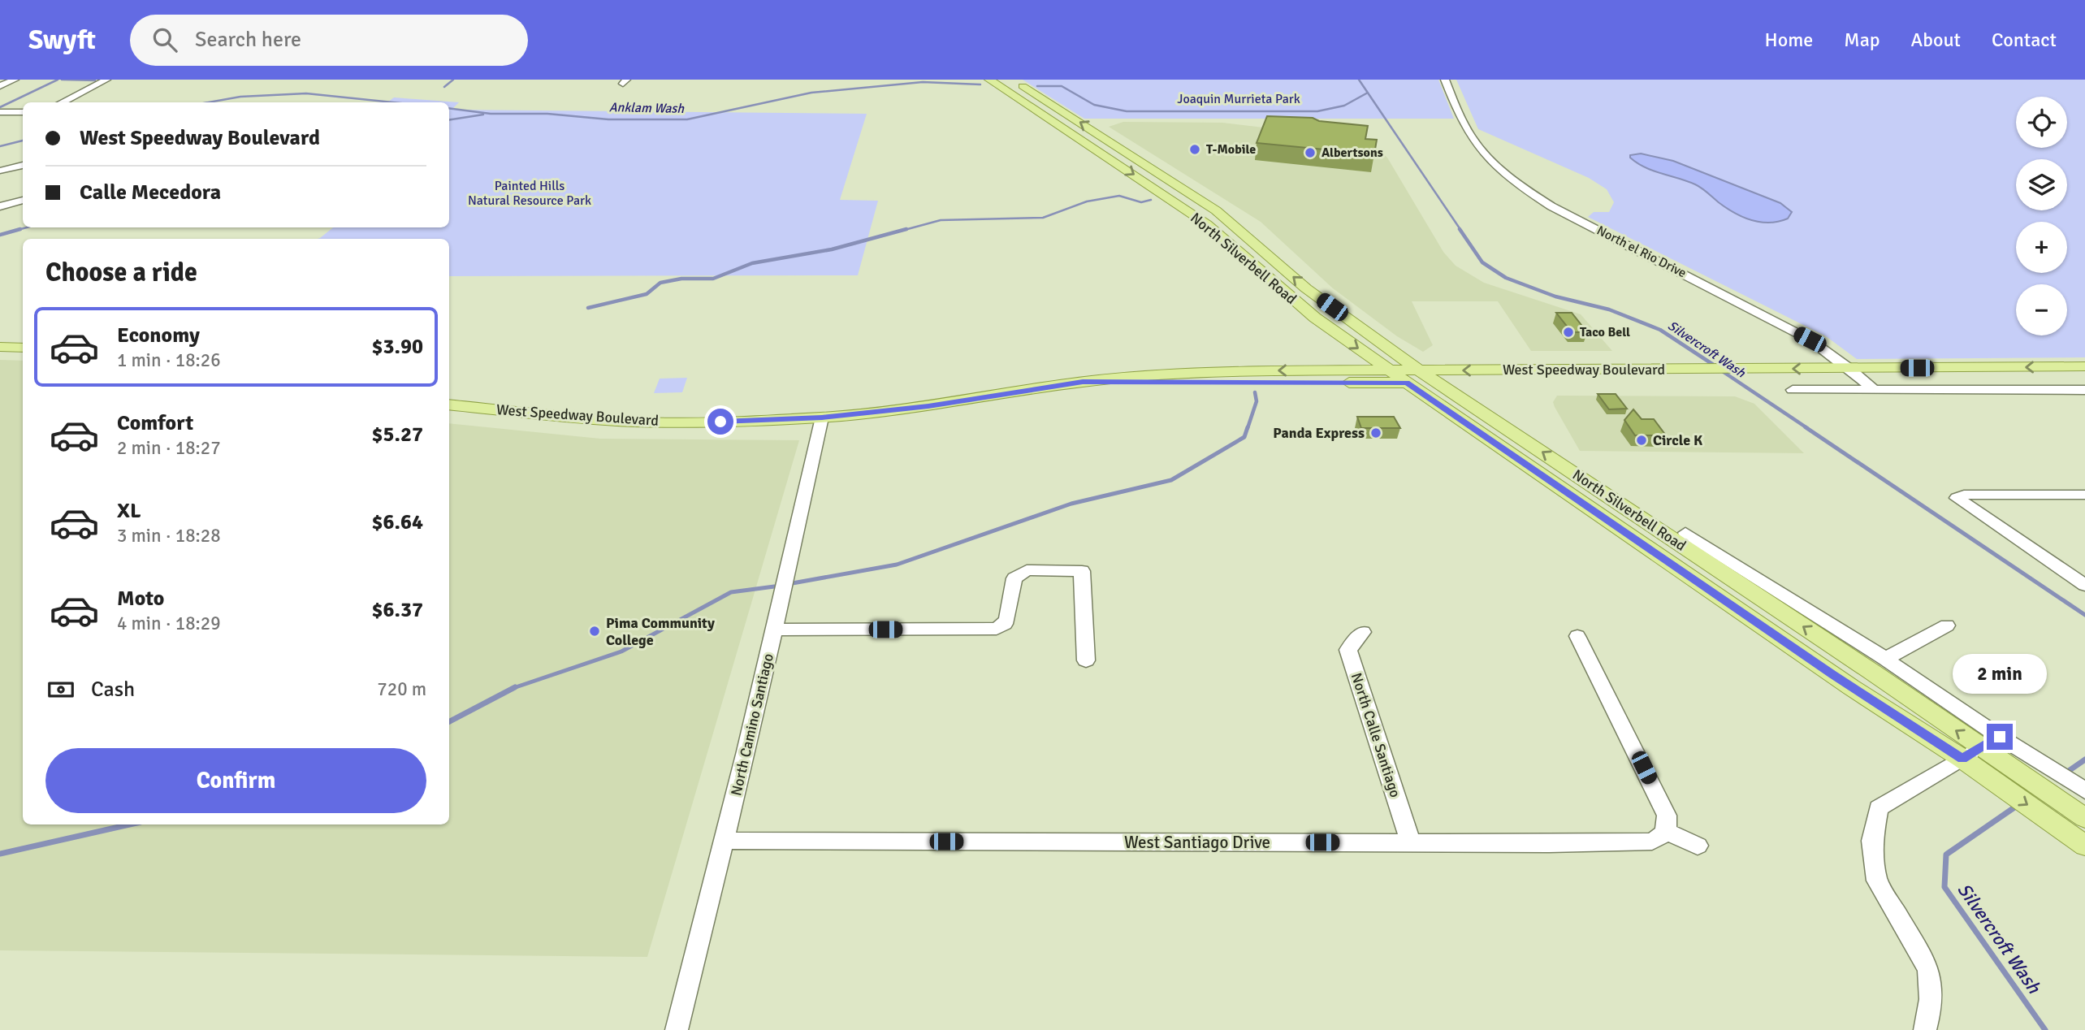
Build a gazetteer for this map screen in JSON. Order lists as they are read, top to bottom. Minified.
{"streets":{"main road":["North Silverbell Road","West Speedway Boulevard"],"street":["North el Rio Drive","North Camino Santiago","North Calle Santiago","West Santiago Drive"]},"crossings":[["North el Rio Drive","West Speedway Boulevard"],["North Silverbell Road","West Speedway Boulevard"],["West Speedway Boulevard","North Camino Santiago"],["North Camino Santiago","West Santiago Drive"],["North Calle Santiago","West Santiago Drive"]],"water":["Anklam Wash","Silvercroft Wash"],"parks":["Joaquin Murrieta Park","Painted Hills Natural Resource Park"],"places":["T-Mobile","Albertsons","Taco Bell","Panda Express","Circle K","Pima Community College"],"page":{"header":"Swyft","search":"Search here","nav":["Home","Map","About","Contact"],"map_buttons":["+","−"],"banner":["West Speedway Boulevard","Calle Mecedora"],"heading":"Choose a ride","list":[{"name":"Economy","note":"1 min · 18:26","value":"$3.90"},{"name":"Comfort","note":"2 min · 18:27","value":"$5.27"},{"name":"XL","note":"3 min · 18:28","value":"$6.64"},{"name":"Moto","note":"4 min · 18:29","value":"$6.37"}],"bubble":"2 min","pay":["Cash","720 m"],"buttons":"Confirm"}}
